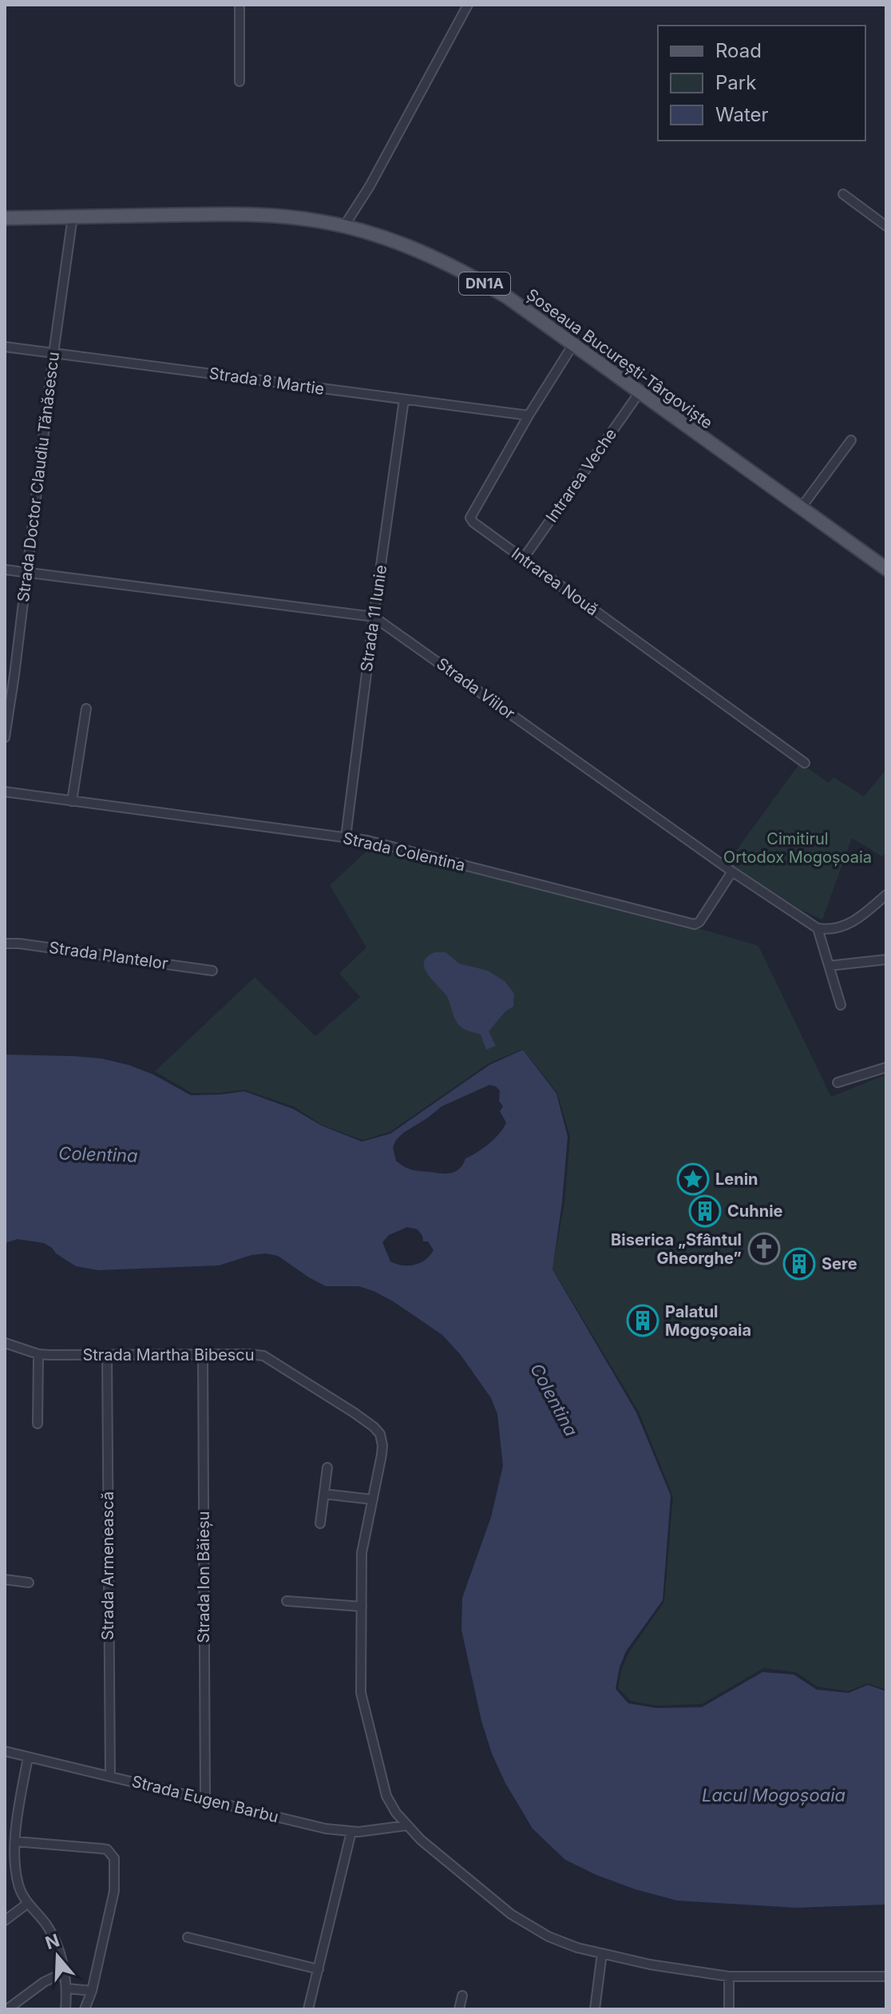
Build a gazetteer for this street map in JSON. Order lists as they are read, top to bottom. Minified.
{"streets":{"main road":["DN1A","Șoseaua București-Târgoviște"],"street":["Strada 8 Martie","Intrarea Veche","Strada Doctor Claudiu Tănăsescu","Intrarea Nouă","Strada 11 Iunie","Strada Viilor","Strada Colentina","Strada Plantelor","Strada Martha Bibescu","Strada Armenească","Strada Ion Băieșu","Strada Eugen Barbu"]},"crossings":[["Șoseaua București-Târgoviște","Intrarea Veche"],["Șoseaua București-Târgoviște","Strada Doctor Claudiu Tănăsescu"],["Șoseaua București-Târgoviște","Intrarea Nouă"],["Strada 8 Martie","Strada Doctor Claudiu Tănăsescu"],["Strada 8 Martie","Intrarea Nouă"],["Strada 8 Martie","Strada 11 Iunie"],["Intrarea Veche","Intrarea Nouă"],["Strada Doctor Claudiu Tănăsescu","Strada Viilor"],["Strada 11 Iunie","Strada Viilor"],["Strada 11 Iunie","Strada Colentina"],["Strada Viilor","Strada Colentina"],["Strada Martha Bibescu","Strada Armenească"],["Strada Martha Bibescu","Strada Ion Băieșu"],["Strada Martha Bibescu","Strada Eugen Barbu"],["Strada Armenească","Strada Eugen Barbu"],["Strada Ion Băieșu","Strada Eugen Barbu"]],"water":["Colentina","Lacul Mogoșoaia"],"parks":["Cimitirul Ortodox Mogoșoaia"],"places":{"place":["Lenin"],"building":["Cuhnie","Sere","Palatul Mogoșoaia"],"church":["Biserica „Sfântul Gheorghe”"]},"legend":["Road","Park","Water"],"north":"top"}
